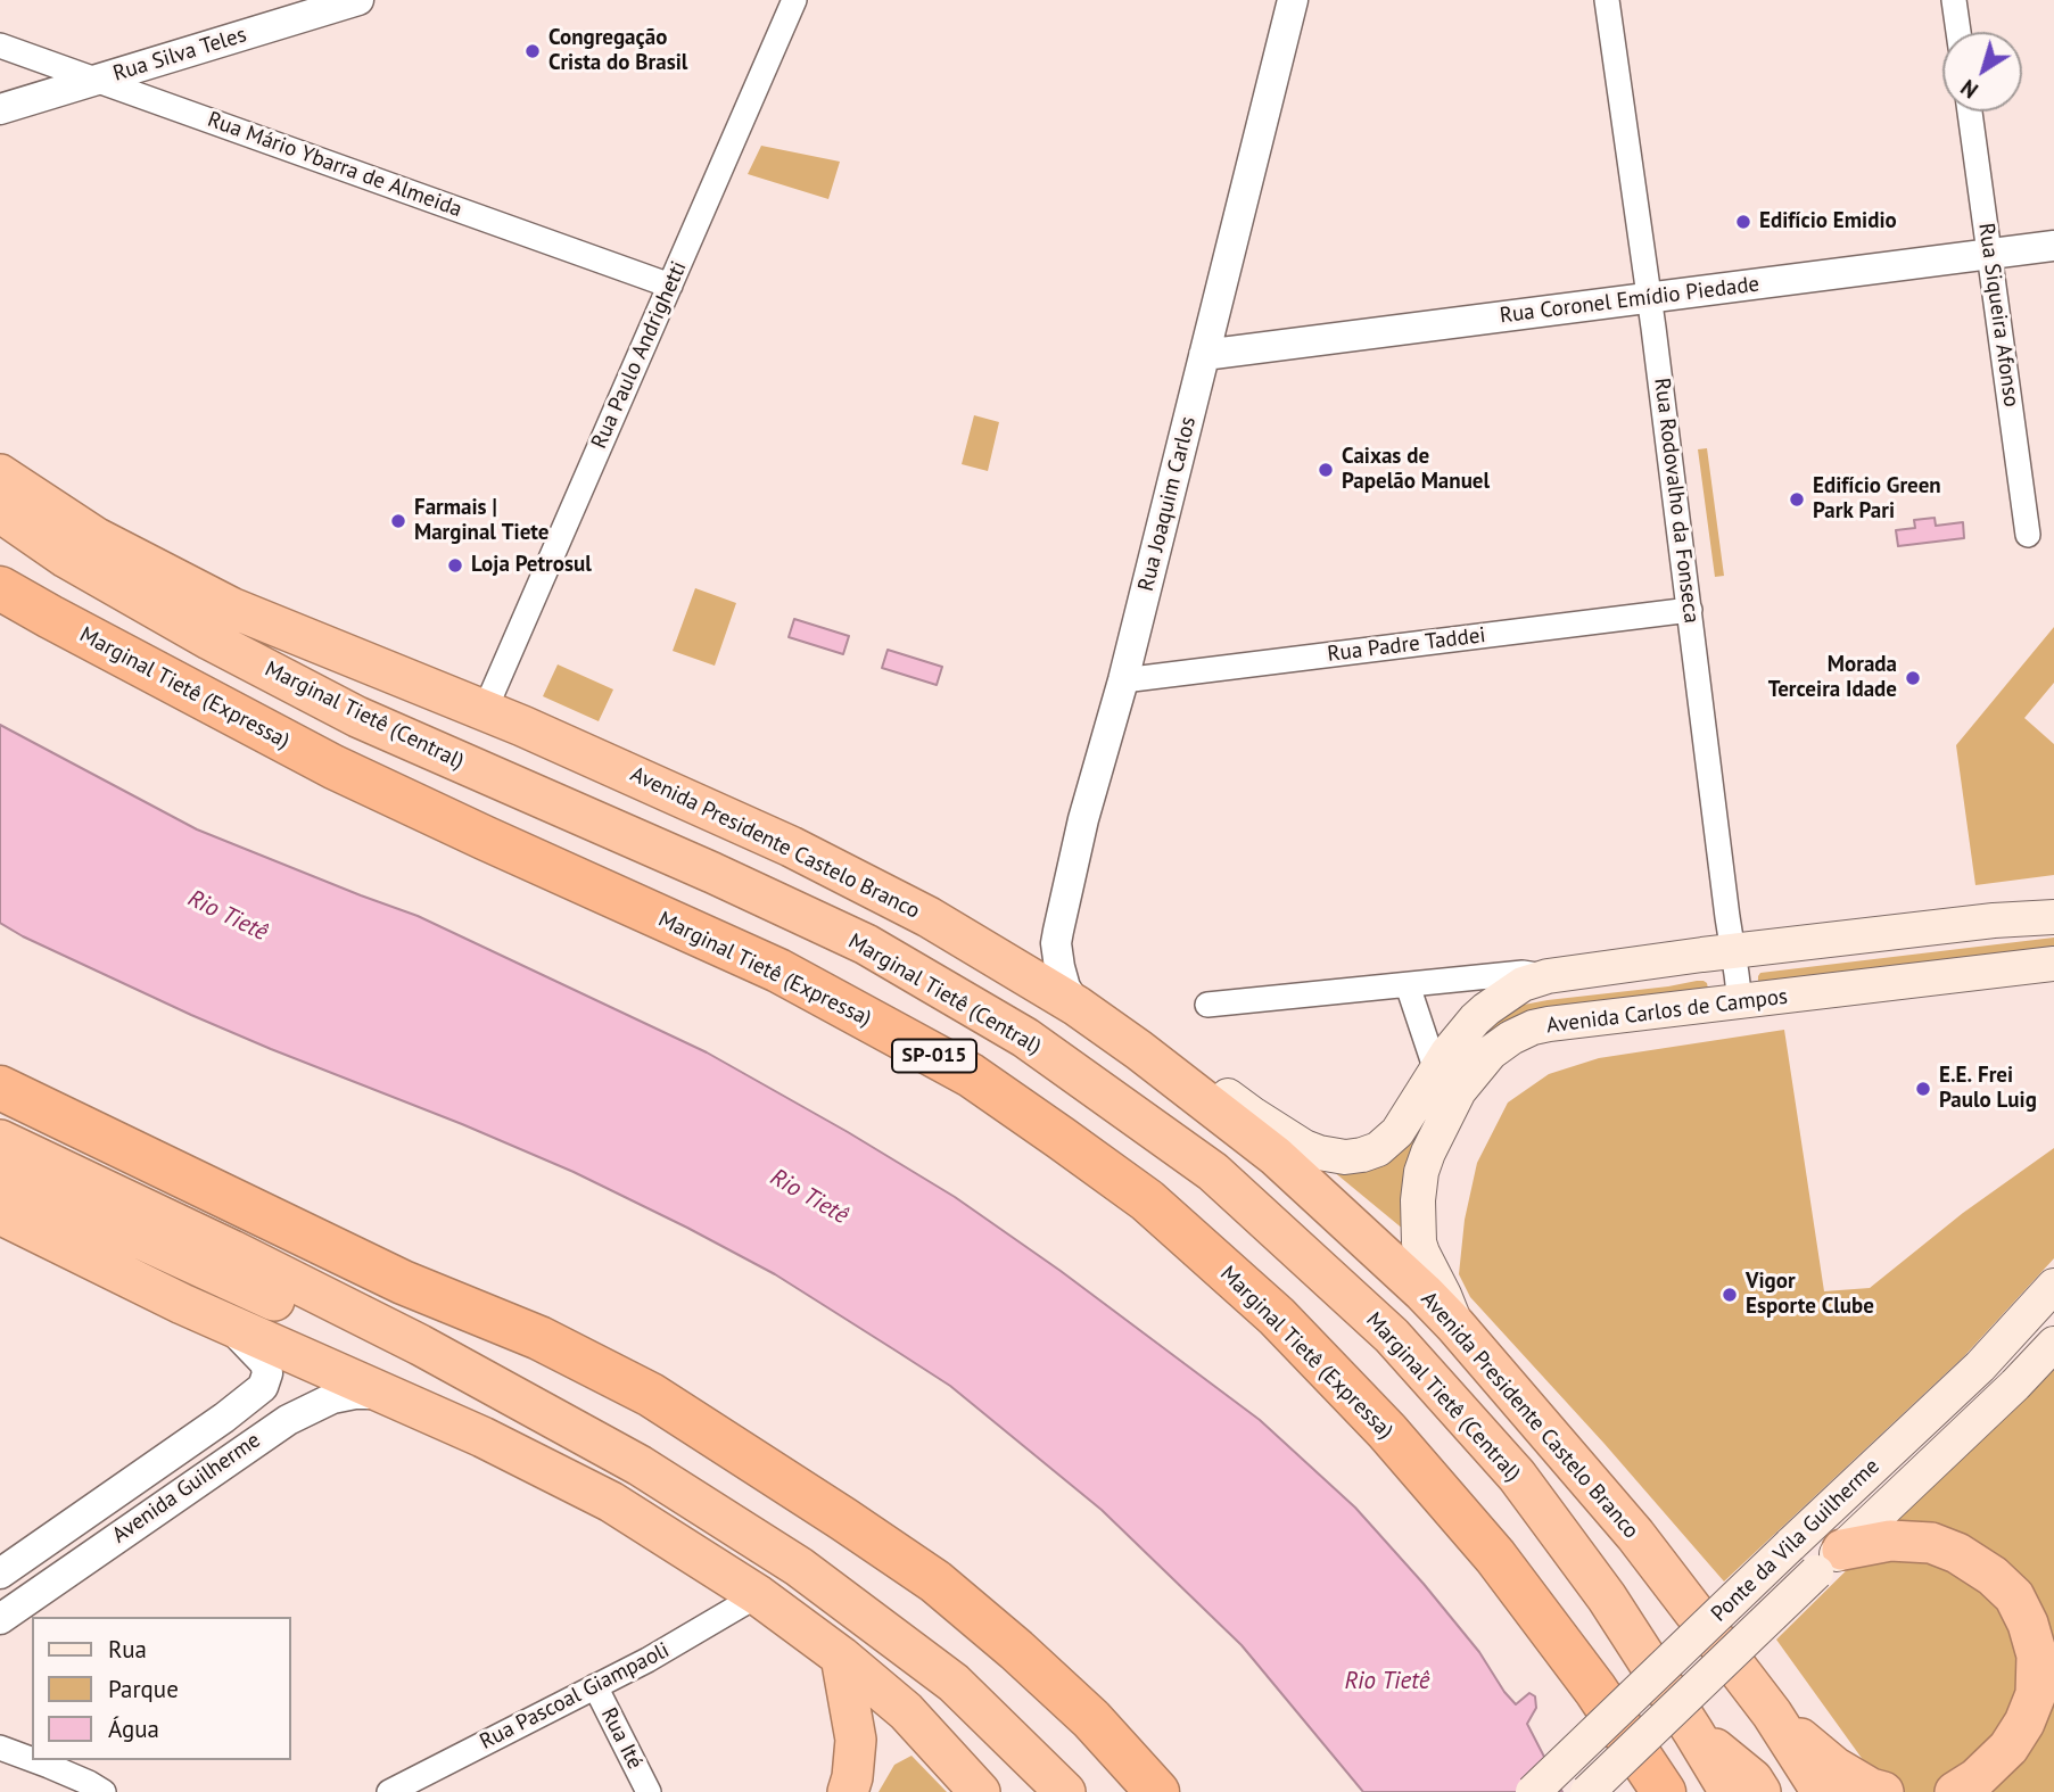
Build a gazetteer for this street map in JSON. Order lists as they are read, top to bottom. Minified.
{"streets":{"highway":["Marginal Tietê (Expressa)","Marginal Tietê (Central)","Avenida Presidente Castelo Branco","SP-015"],"main road":["Avenida Carlos de Campos","Ponte da Vila Guilherme"],"street":["Rua Silva Teles","Rua Mário Ybarra de Almeida","Rua Coronel Emídio Piedade","Rua Siqueira Afonso","Rua Paulo Andrighetti","Rua Rodovalho da Fonseca","Rua Joaquim Carlos","Rua Padre Taddei","Avenida Guilherme","Rua Pascoal Giampaoli","Rua Ité"]},"crossings":[["Rua Silva Teles","Rua Mário Ybarra de Almeida"],["Rua Mário Ybarra de Almeida","Rua Paulo Andrighetti"],["Rua Coronel Emídio Piedade","Rua Siqueira Afonso"],["Rua Coronel Emídio Piedade","Rua Rodovalho da Fonseca"],["Rua Coronel Emídio Piedade","Rua Joaquim Carlos"],["Rua Paulo Andrighetti","Avenida Presidente Castelo Branco"],["Rua Rodovalho da Fonseca","Rua Padre Taddei"],["Rua Rodovalho da Fonseca","Avenida Carlos de Campos"],["Rua Joaquim Carlos","Rua Padre Taddei"],["Rua Joaquim Carlos","Avenida Presidente Castelo Branco"],["Avenida Presidente Castelo Branco","Avenida Carlos de Campos"],["Rua Pascoal Giampaoli","Rua Ité"]],"water":["Rio Tietê"],"places":["Congregação Crista do Brasil","Edifício Emidio","Caixas de Papelão Manuel","Edifício Green Park Pari","Farmais | Marginal Tiete","Loja Petrosul","Morada Terceira Idade","E.E. Frei Paulo Luig","Vigor Esporte Clube"],"legend":["Rua","Parque","Água"],"north":"bottom left"}
